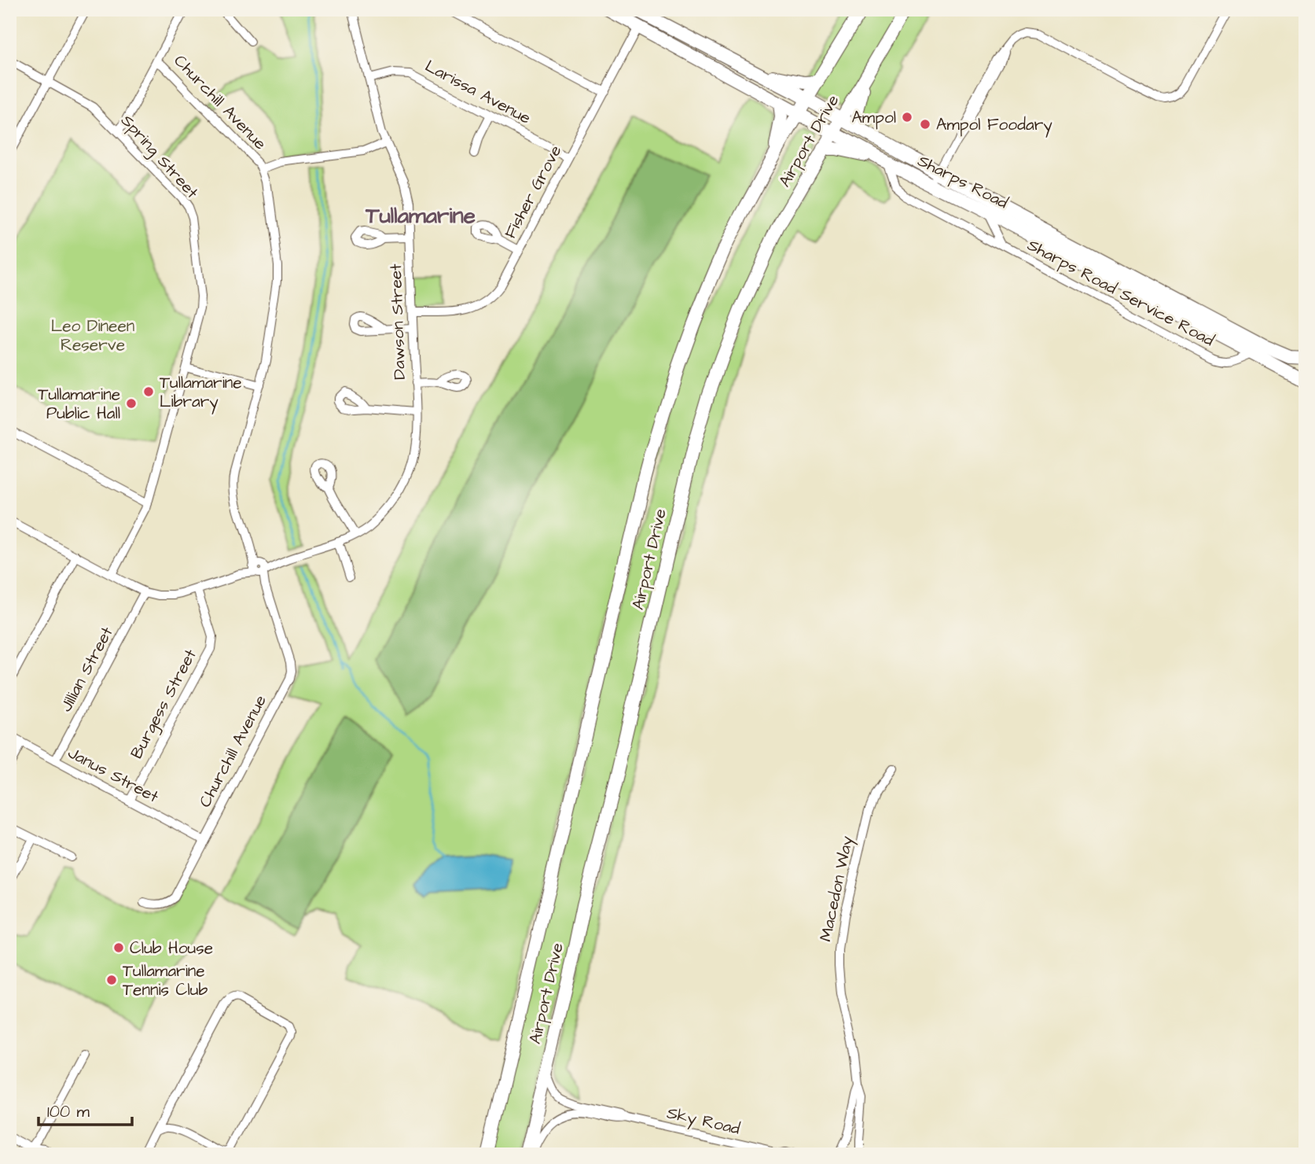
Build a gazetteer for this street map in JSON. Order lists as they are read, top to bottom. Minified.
{"streets":{"main road":["Airport Drive","Sharps Road"],"street":["Larissa Avenue","Churchill Avenue","Spring Street","Fisher Grove","Sharps Road Service Road","Dawson Street","Jillian Street","Burgess Street","Janus Street","Macedon Way","Sky Road"]},"crossings":[["Larissa Avenue","Fisher Grove"],["Larissa Avenue","Dawson Street"],["Churchill Avenue","Dawson Street"],["Churchill Avenue","Janus Street"],["Airport Drive","Sharps Road"],["Airport Drive","Sky Road"],["Spring Street","Dawson Street"],["Sharps Road","Fisher Grove"],["Sharps Road","Sharps Road Service Road"],["Fisher Grove","Dawson Street"],["Dawson Street","Jillian Street"],["Dawson Street","Burgess Street"],["Jillian Street","Janus Street"],["Burgess Street","Janus Street"]],"districts":["Tullamarine"],"parks":["Leo Dineen Reserve"],"places":["Ampol","Ampol Foodary","Tullamarine Library","Tullamarine Public Hall","Club House","Tullamarine Tennis Club"],"scale_bar":"100 m"}
